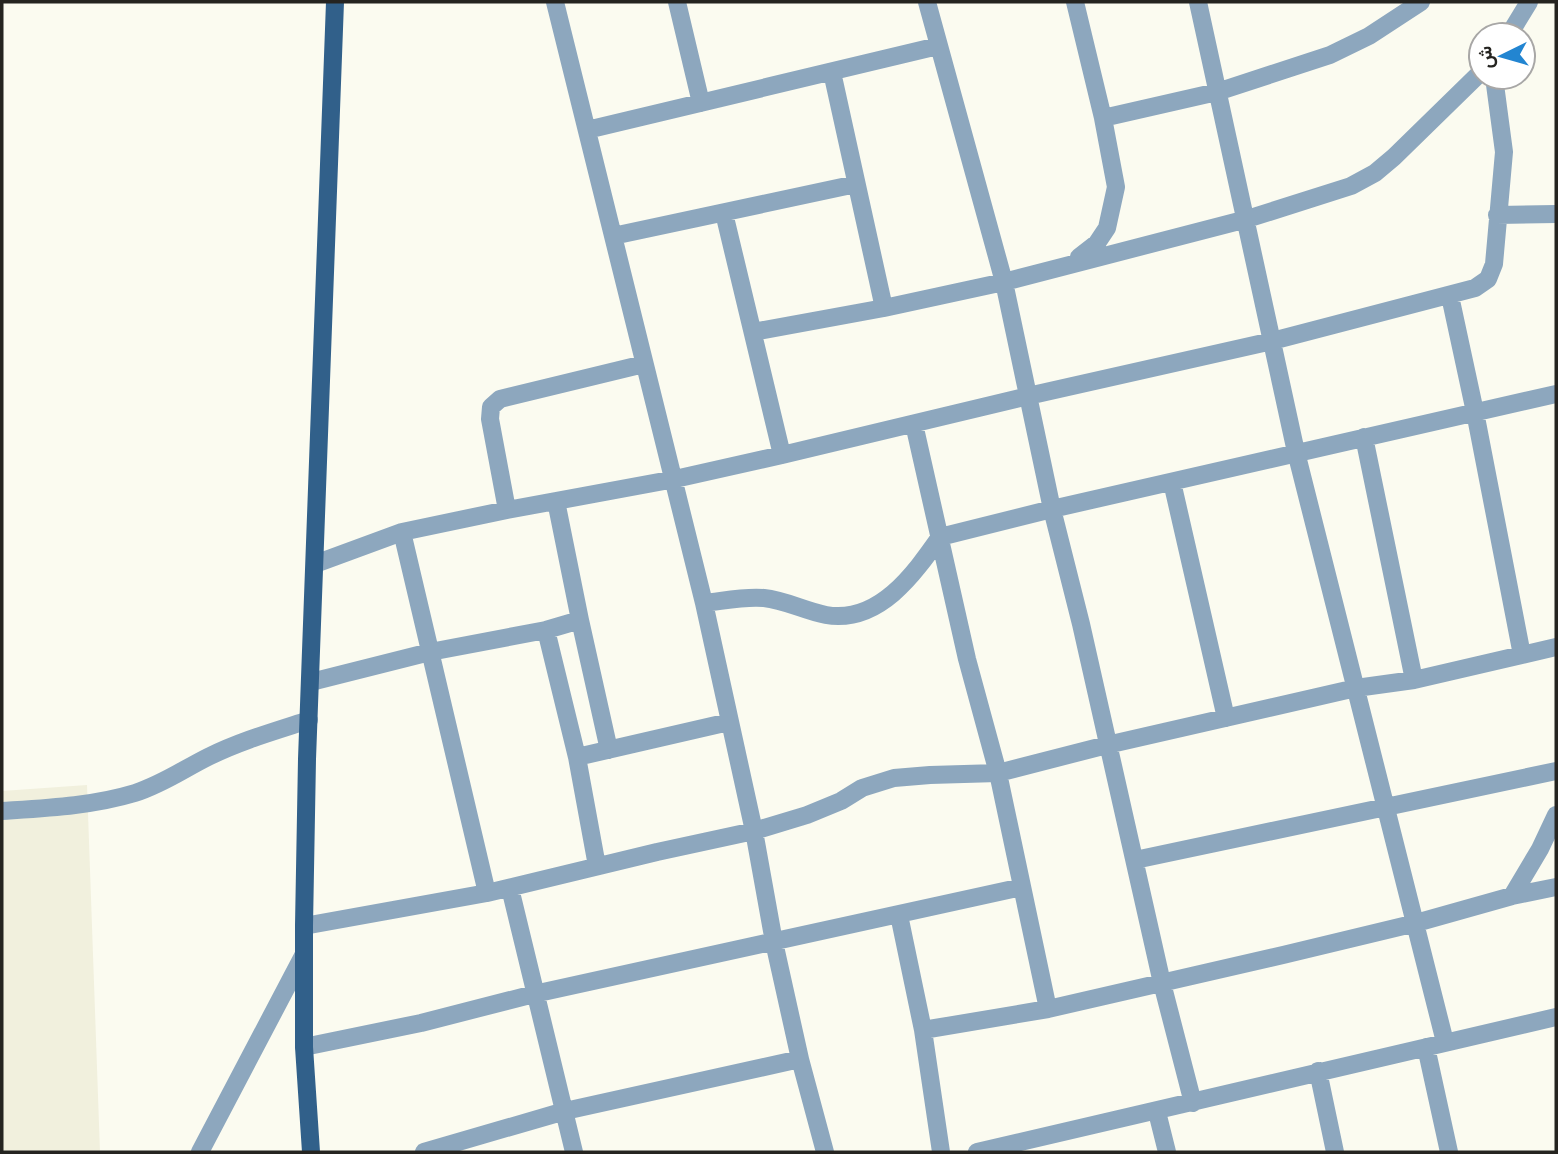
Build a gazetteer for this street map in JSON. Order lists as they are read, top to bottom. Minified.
{"north":"left"}
